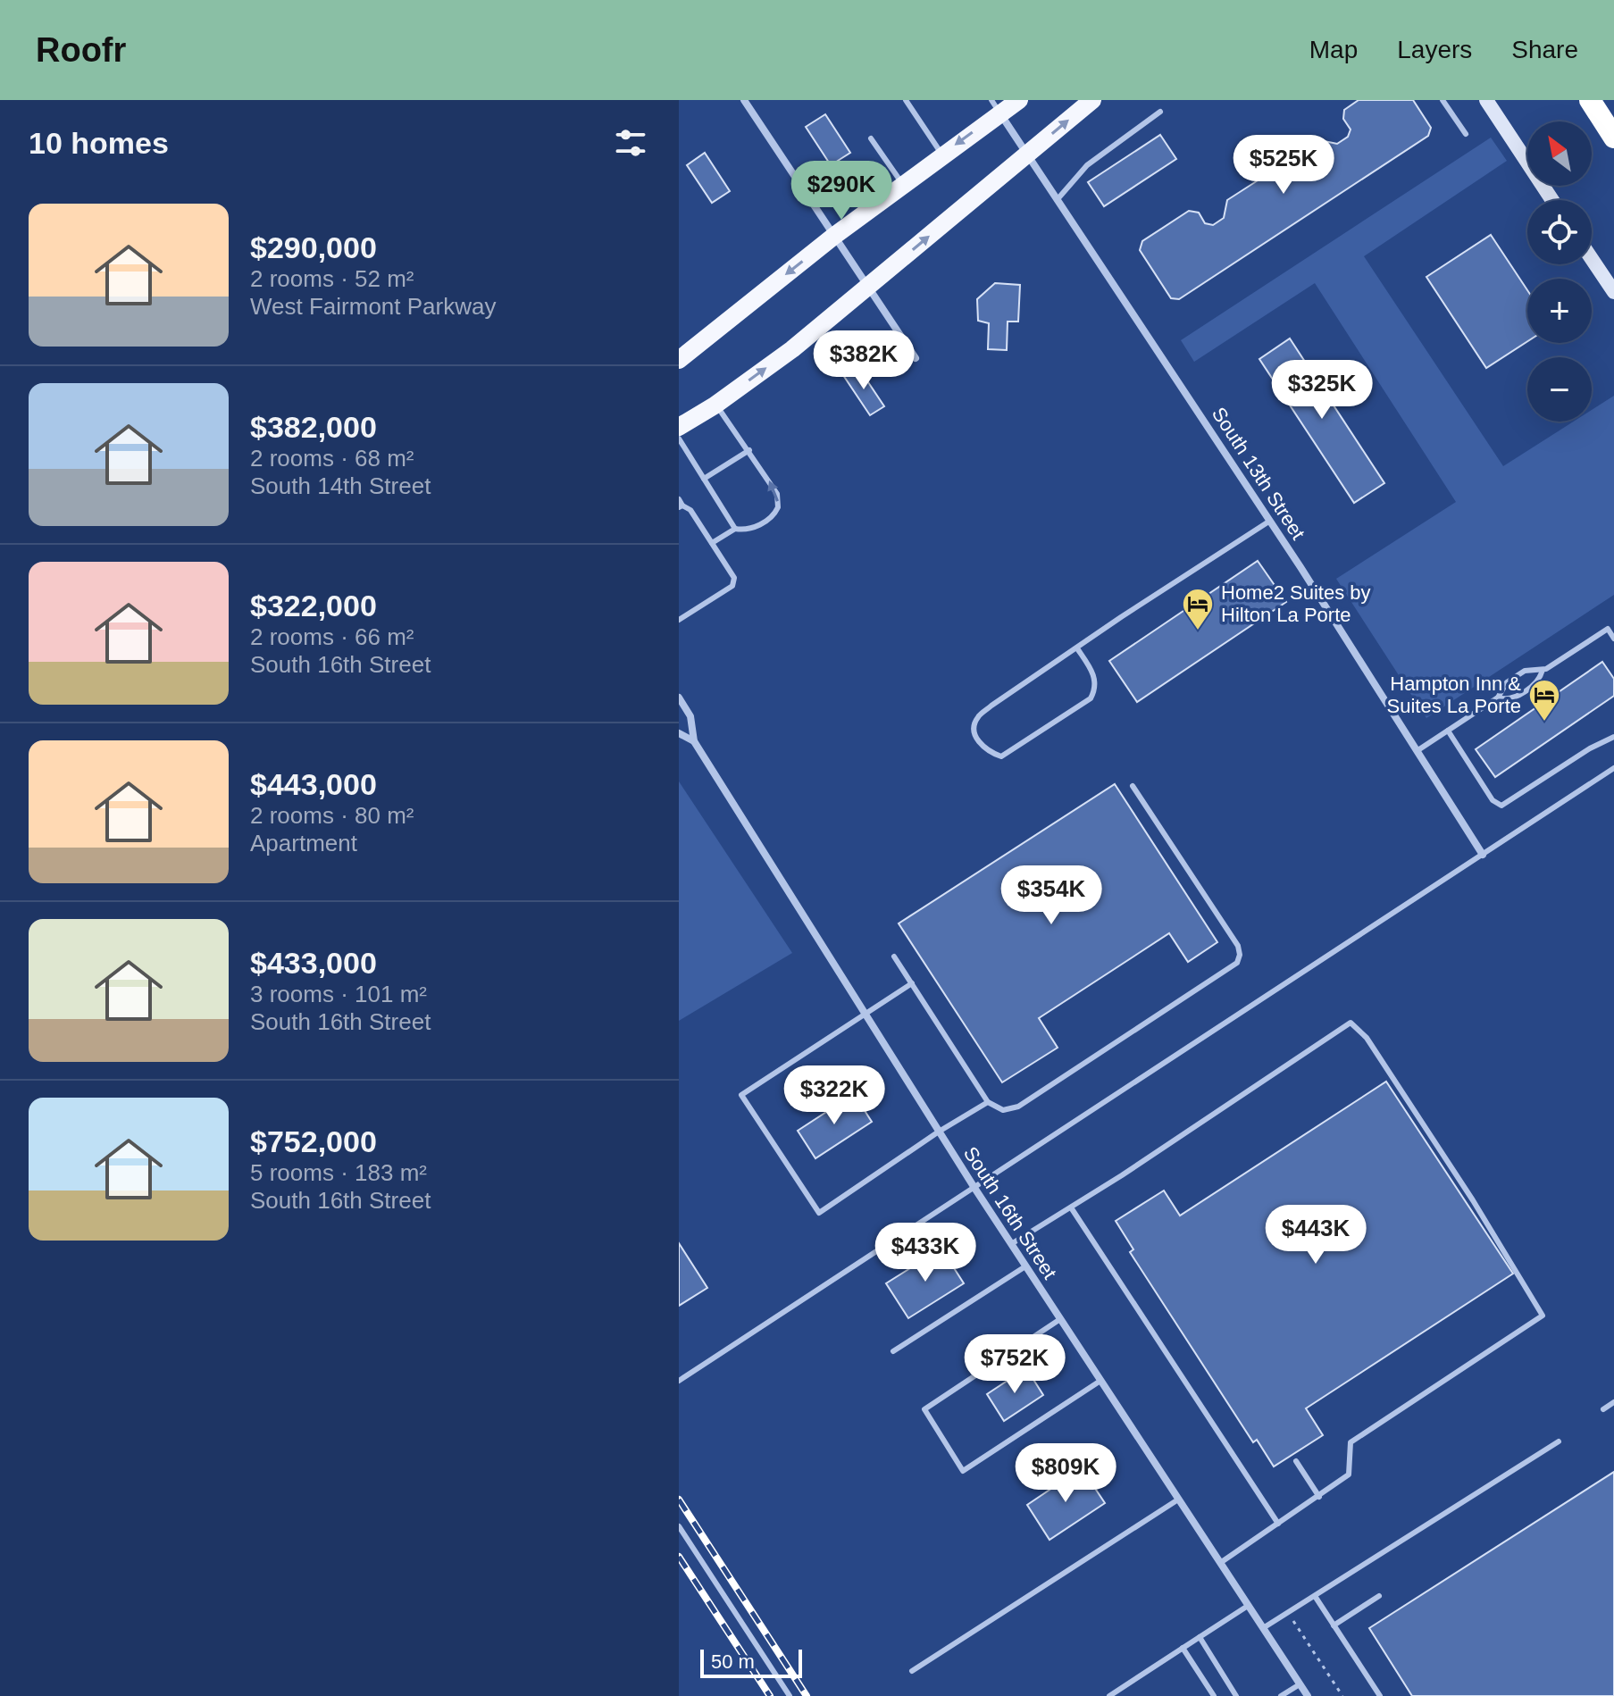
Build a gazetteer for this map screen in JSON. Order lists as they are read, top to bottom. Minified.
{"streets":{"street":["South 13th Street","South 16th Street"]},"places":{"hotel":["Home2 Suites by Hilton La Porte","Hampton Inn & Suites La Porte"]},"scale_bar":"50 m","north":"top left","page":{"header":"Roofr","nav":["Map","Layers","Share"],"heading":"10 homes","map_buttons":["+","−"],"price":["$525K","$290K","$382K","$325K","$354K","$322K","$443K","$433K","$752K","$809K"],"list":[{"name":"$290,000","note":"2 rooms · 52 m² · West Fairmont Parkway"},{"name":"$382,000","note":"2 rooms · 68 m² · South 14th Street"},{"name":"$322,000","note":"2 rooms · 66 m² · South 16th Street"},{"name":"$443,000","note":"2 rooms · 80 m² · Apartment"},{"name":"$433,000","note":"3 rooms · 101 m² · South 16th Street"},{"name":"$752,000","note":"5 rooms · 183 m² · South 16th Street"}],"scale":"50 m"}}
